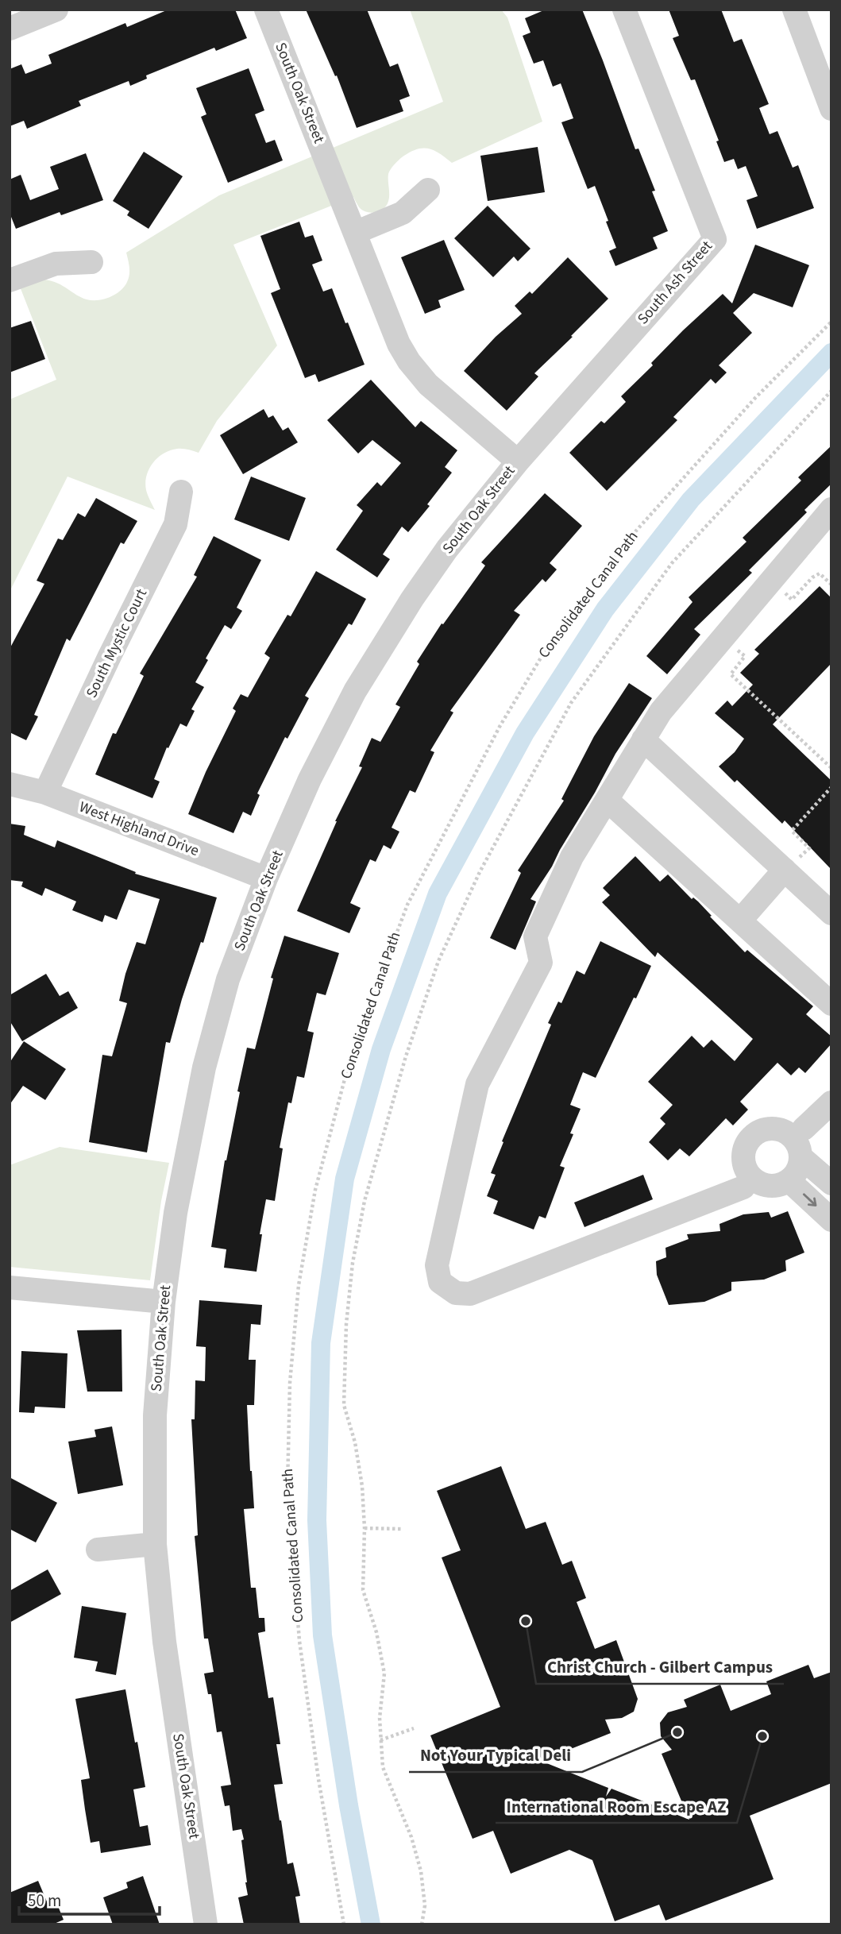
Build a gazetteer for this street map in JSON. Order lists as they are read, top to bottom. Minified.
{"streets":{"street":["South Oak Street","South Ash Street","South Mystic Court","West Highland Drive"],"path":["Consolidated Canal Path"]},"crossings":[["South Oak Street","South Ash Street"],["South Oak Street","West Highland Drive"],["South Mystic Court","West Highland Drive"]],"places":["Christ Church - Gilbert Campus","Not Your Typical Deli","International Room Escape AZ"],"scale_bar":"50 m"}
